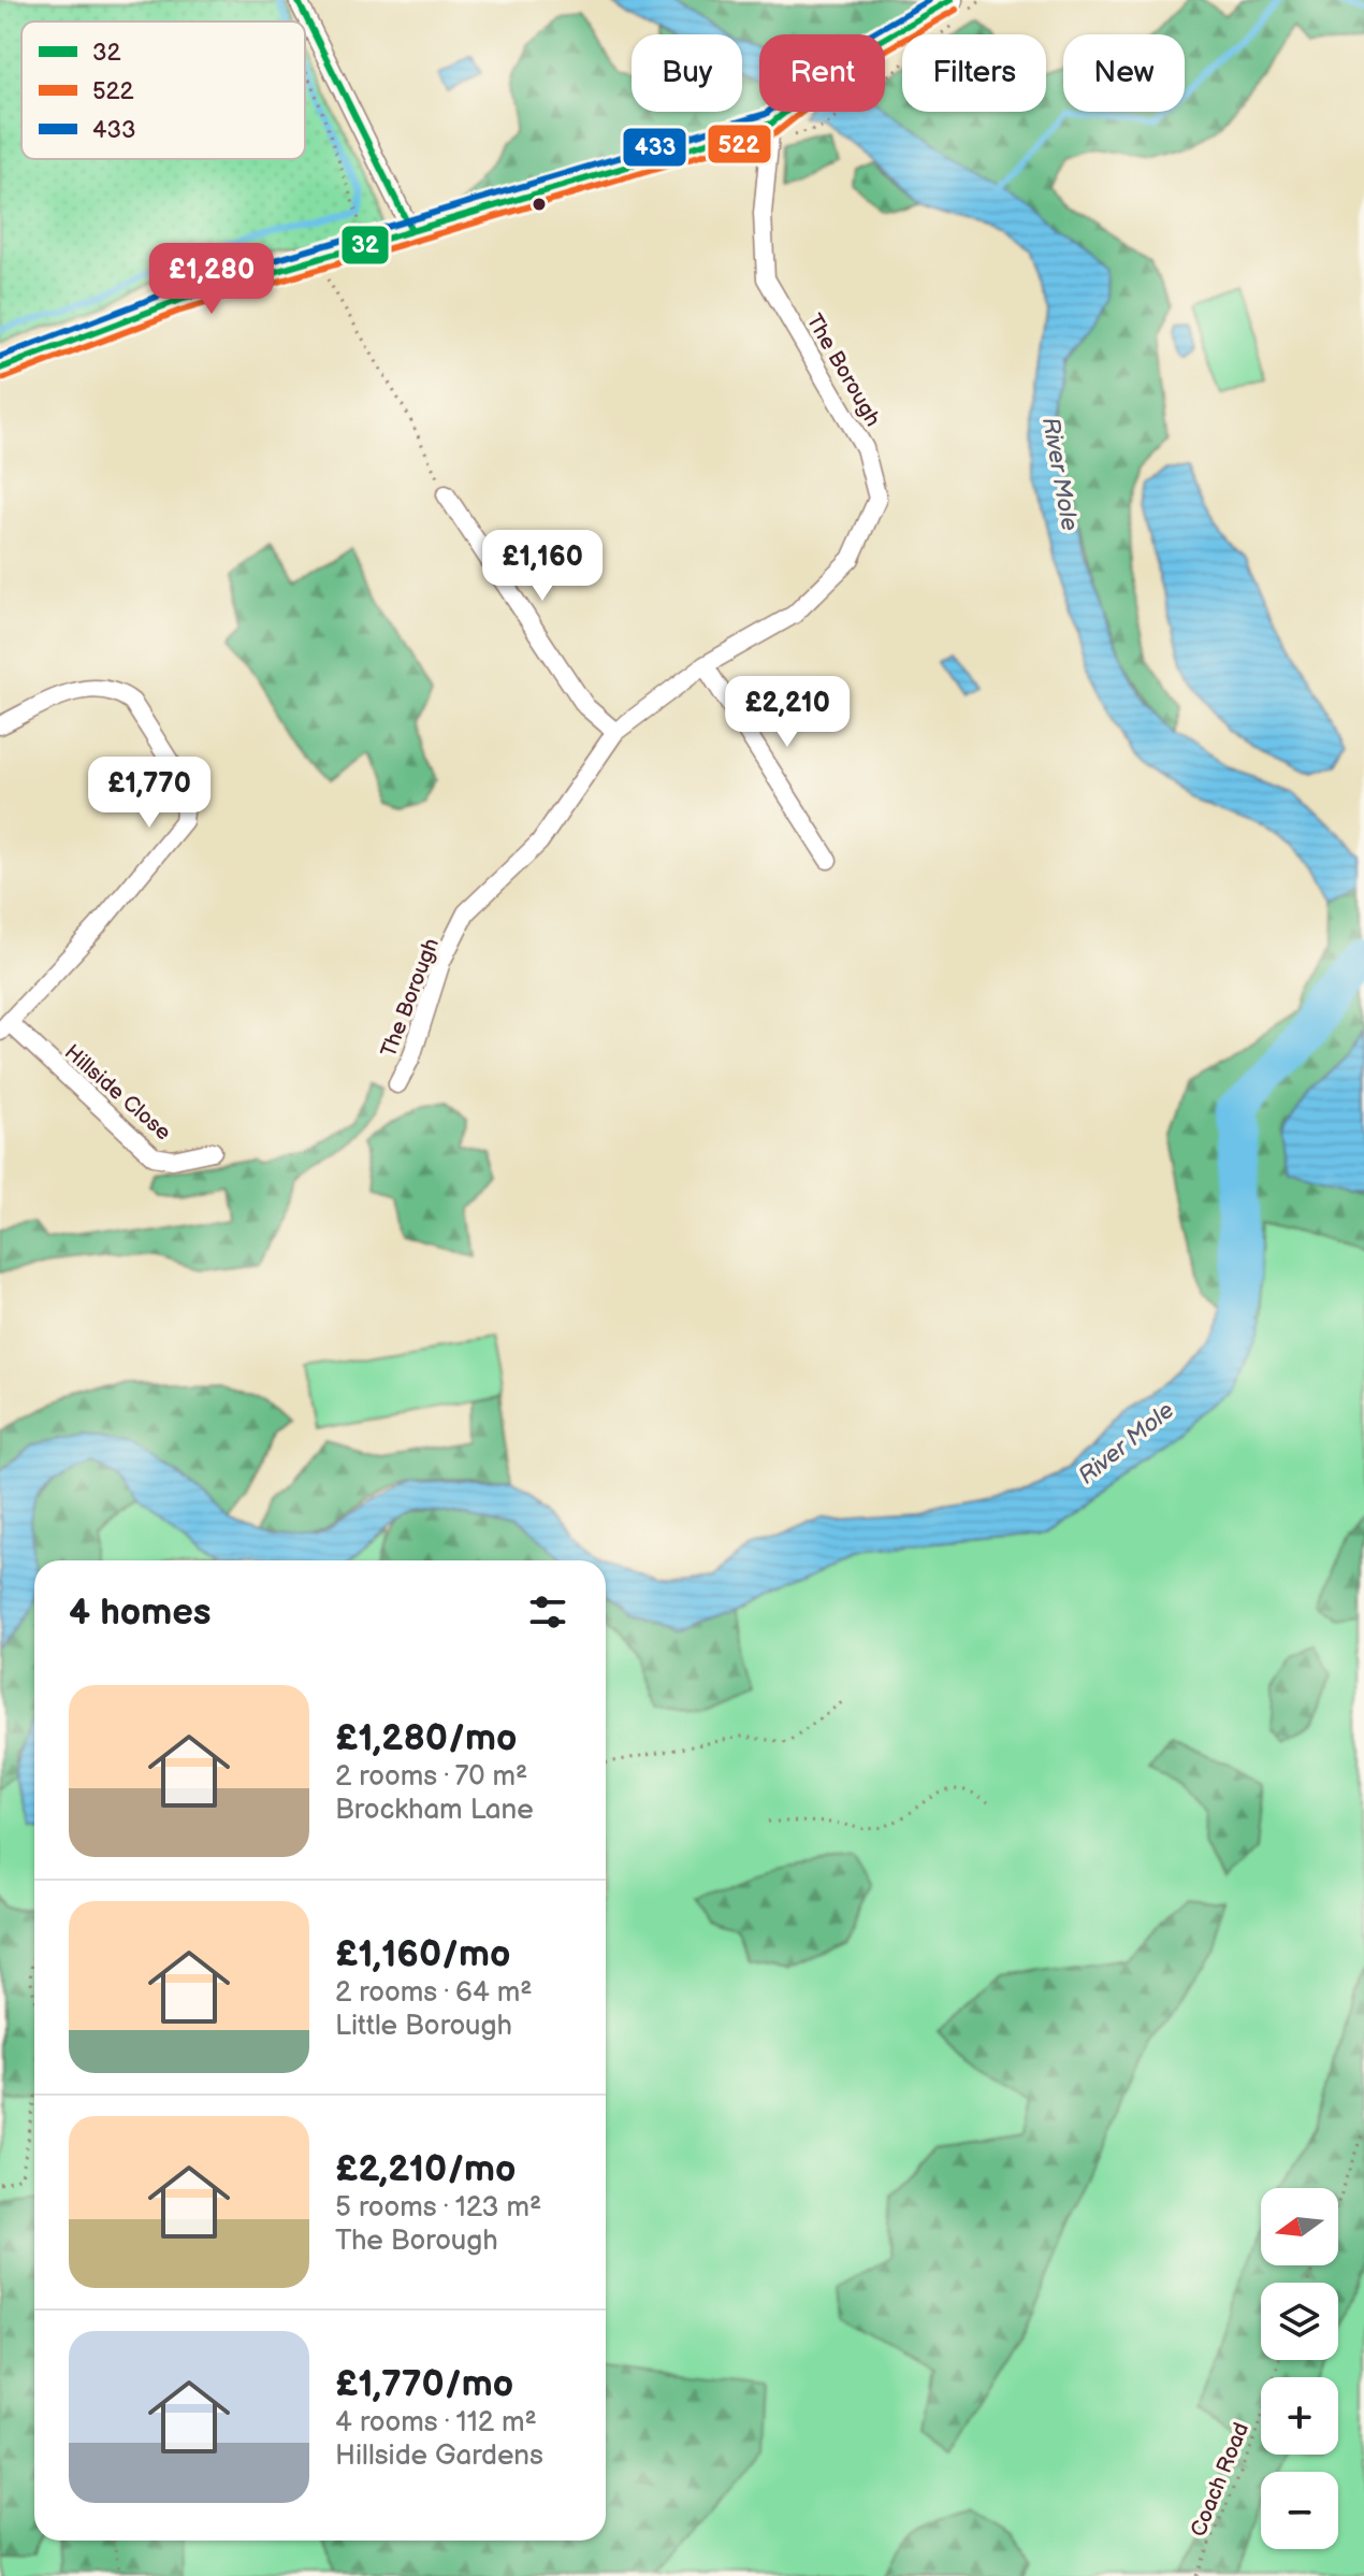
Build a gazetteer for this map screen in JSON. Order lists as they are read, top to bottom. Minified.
{"streets":{"street":["The Borough","Hillside Close"],"path":["Coach Road"]},"water":["River Mole"],"lines":["transit line 32","transit line 433","transit line 522"],"legend":["32","522","433"],"north":"left","page":{"chip":["Buy","Rent","Filters","New"],"price":["£1,280","£1,160","£2,210","£1,770"],"heading":"4 homes","list":[{"name":"£1,280/mo","note":"2 rooms · 70 m² · Brockham Lane"},{"name":"£1,160/mo","note":"2 rooms · 64 m² · Little Borough"},{"name":"£2,210/mo","note":"5 rooms · 123 m² · The Borough"},{"name":"£1,770/mo","note":"4 rooms · 112 m² · Hillside Gardens"}],"map_buttons":["+","−"]}}
